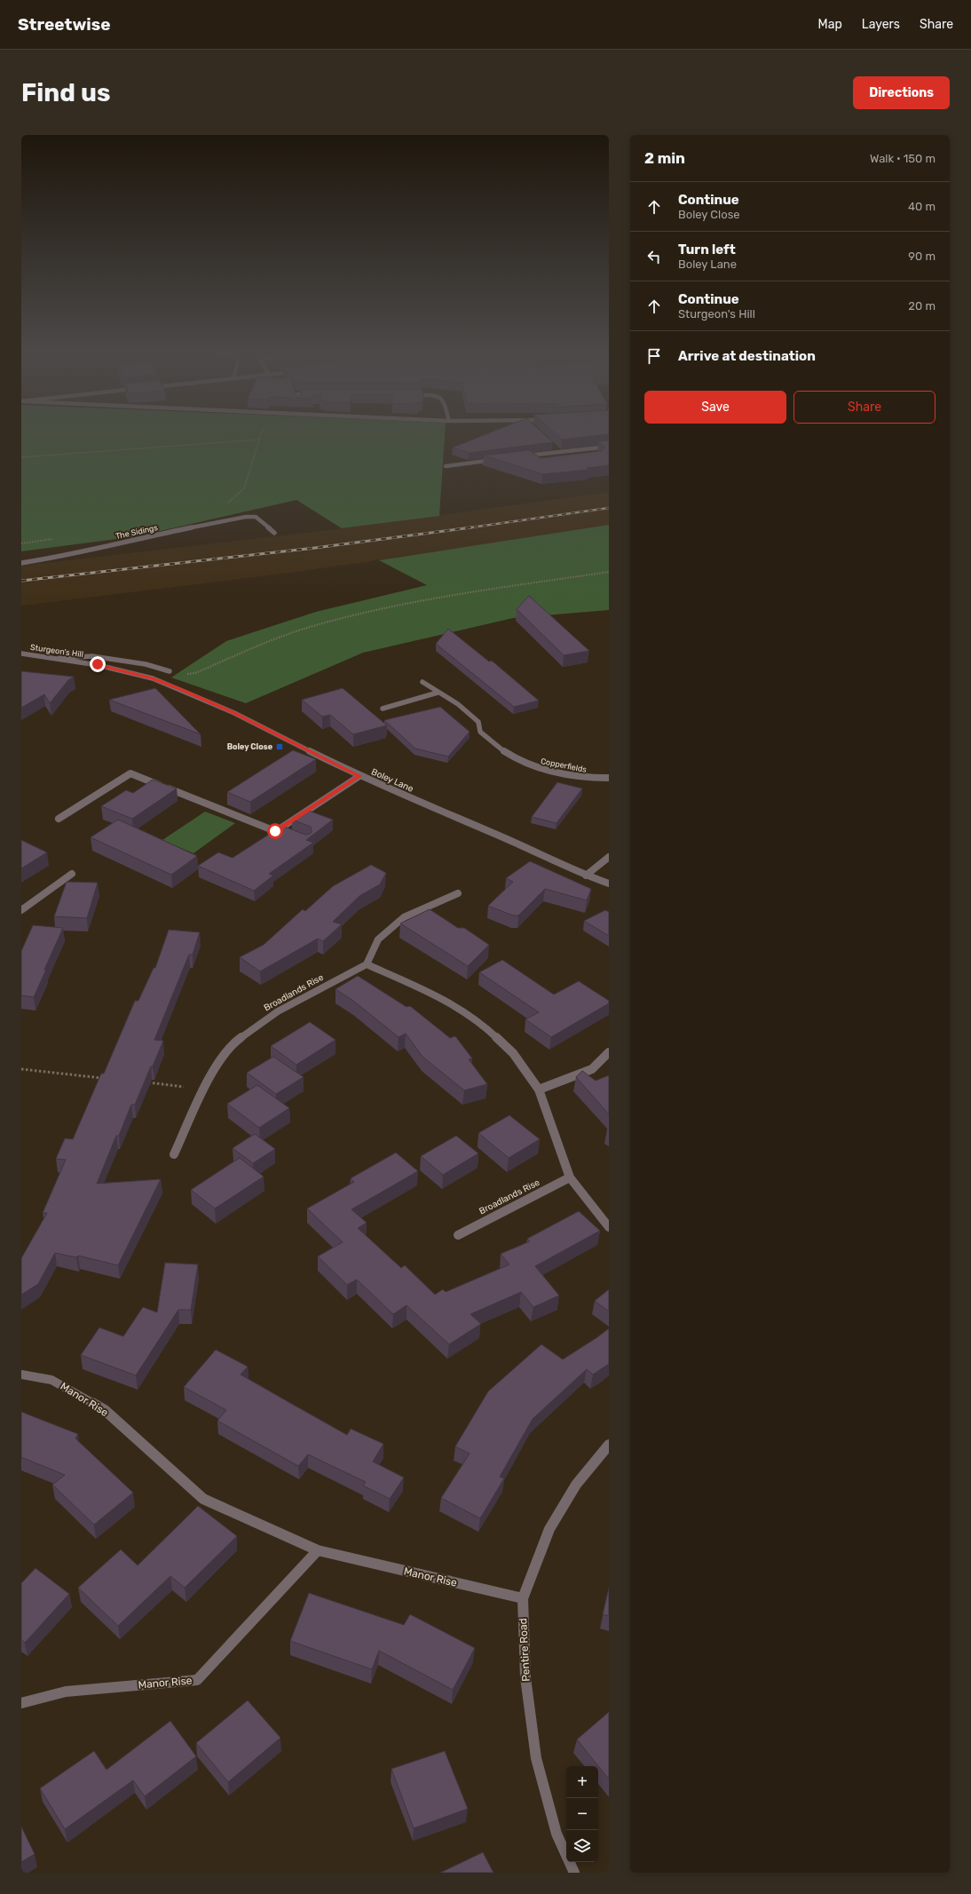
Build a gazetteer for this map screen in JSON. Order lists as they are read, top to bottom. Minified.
{"streets":{"street":["The Sidings","Sturgeon's Hill","Copperfields","Boley Lane","Broadlands Rise","Manor Rise","Pentire Road"]},"crossings":[["Sturgeon's Hill","Boley Lane"],["Manor Rise","Pentire Road"]],"places":{"transit":["Boley Close"]},"page":{"header":"Streetwise","nav":["Map","Layers","Share"],"buttons":["Directions",["Save","Share"]],"title":"Find us","heading":["2 min","Walk · 150 m"],"list":[["Continue","Boley Close","40 m"],["Turn left","Boley Lane","90 m"],["Continue","Sturgeon's Hill","20 m"],"Arrive at destination"],"map_buttons":["+","−"]}}
